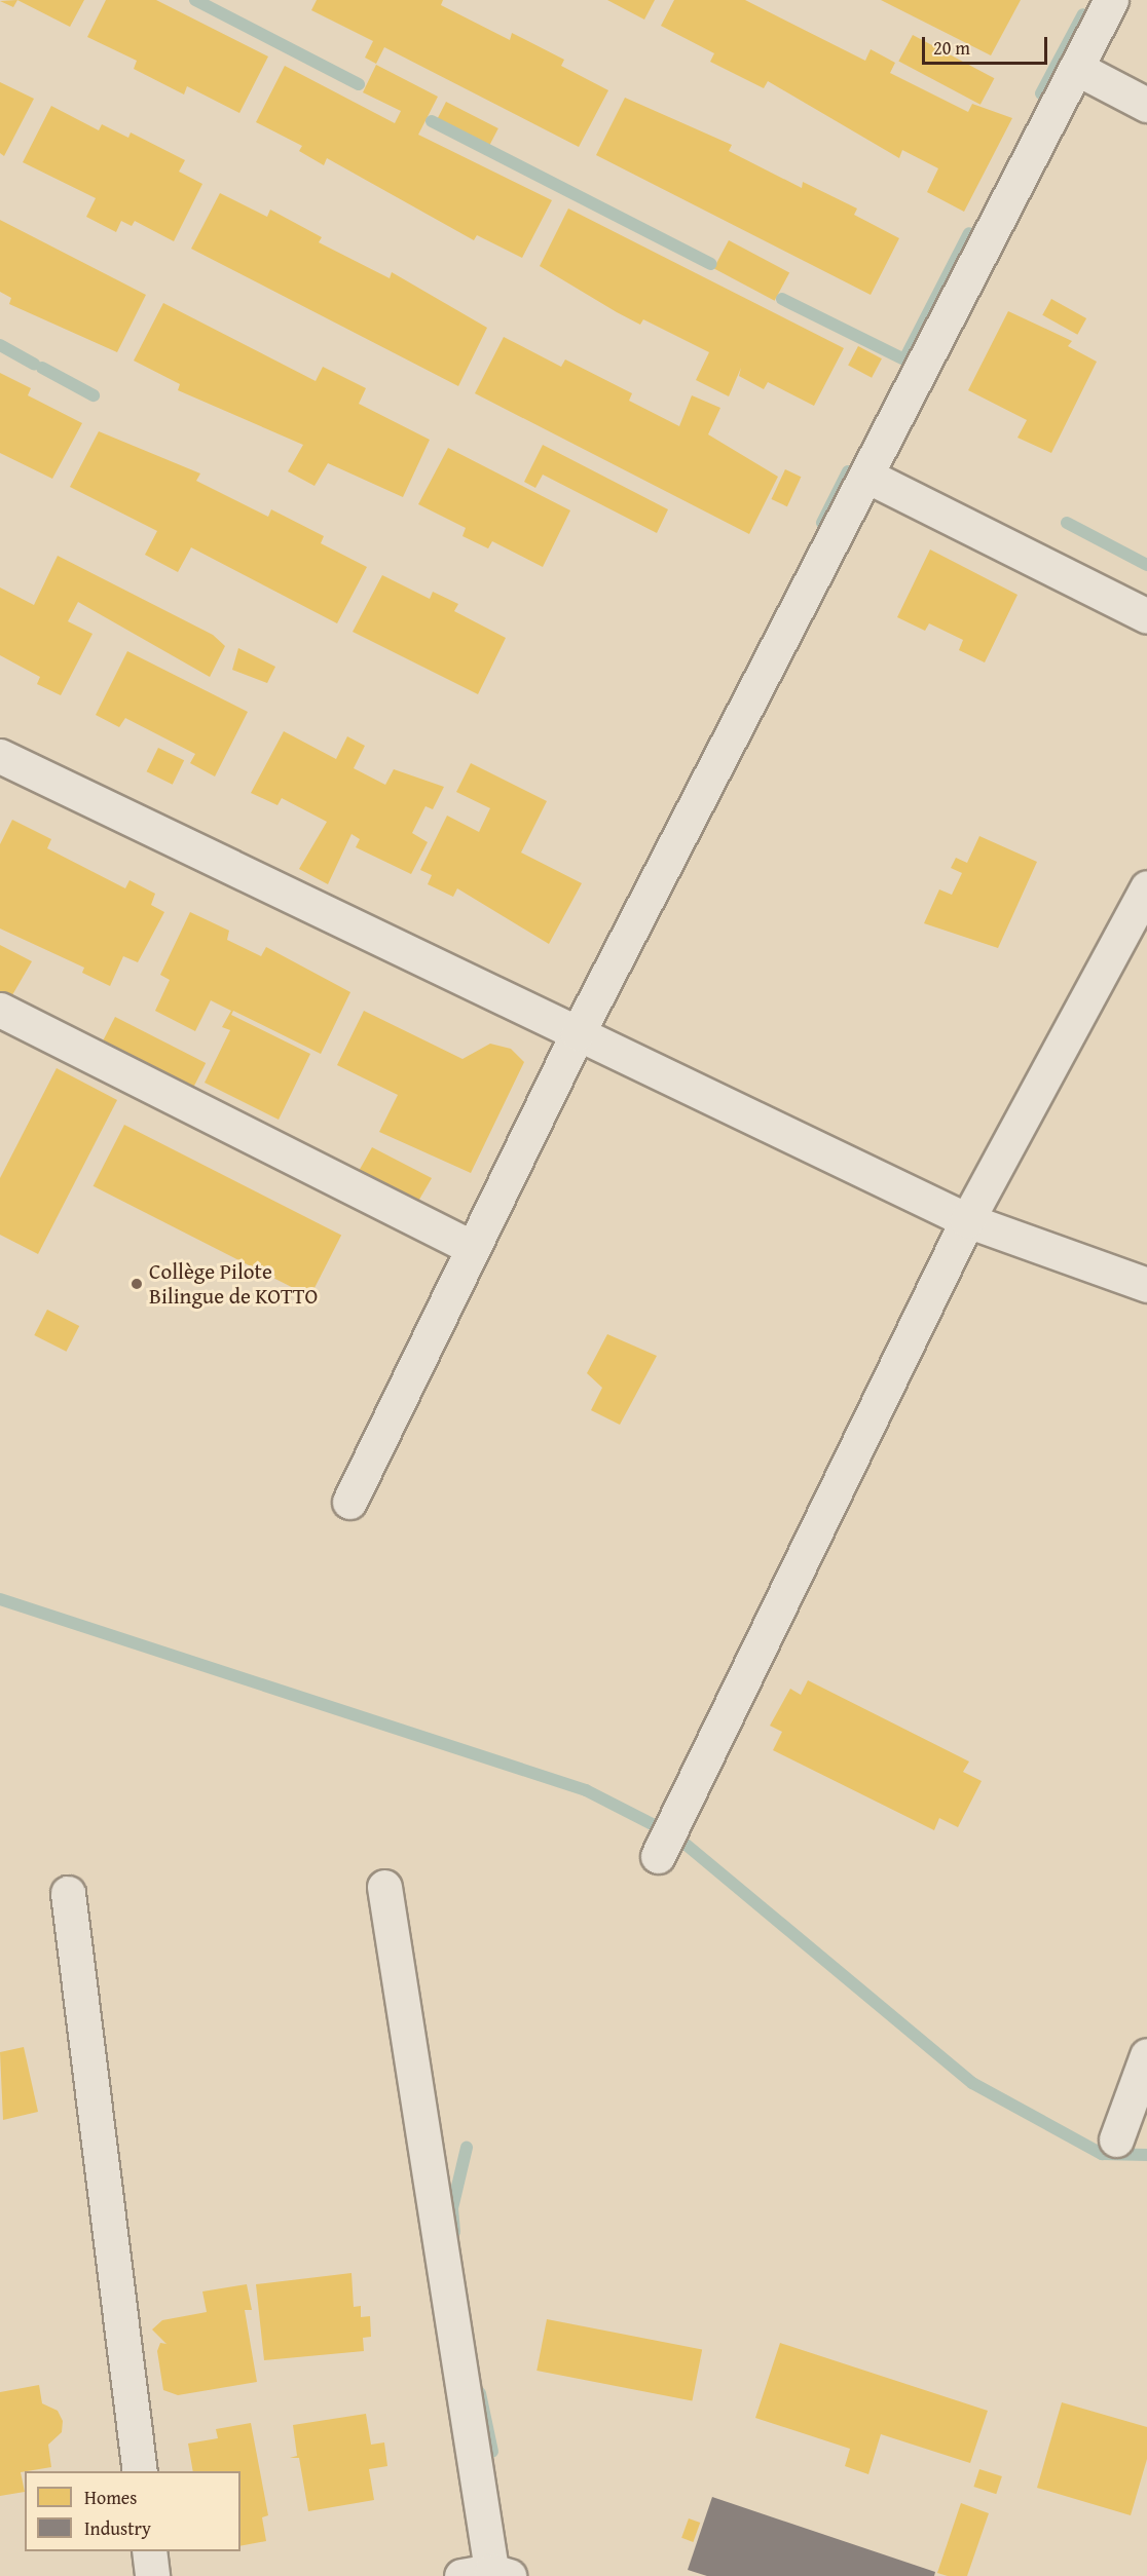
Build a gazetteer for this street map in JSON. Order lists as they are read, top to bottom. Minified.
{"places":["Collège Pilote Bilingue de KOTTO"],"legend":["Homes","Industry"],"scale_bar":"20 m"}
